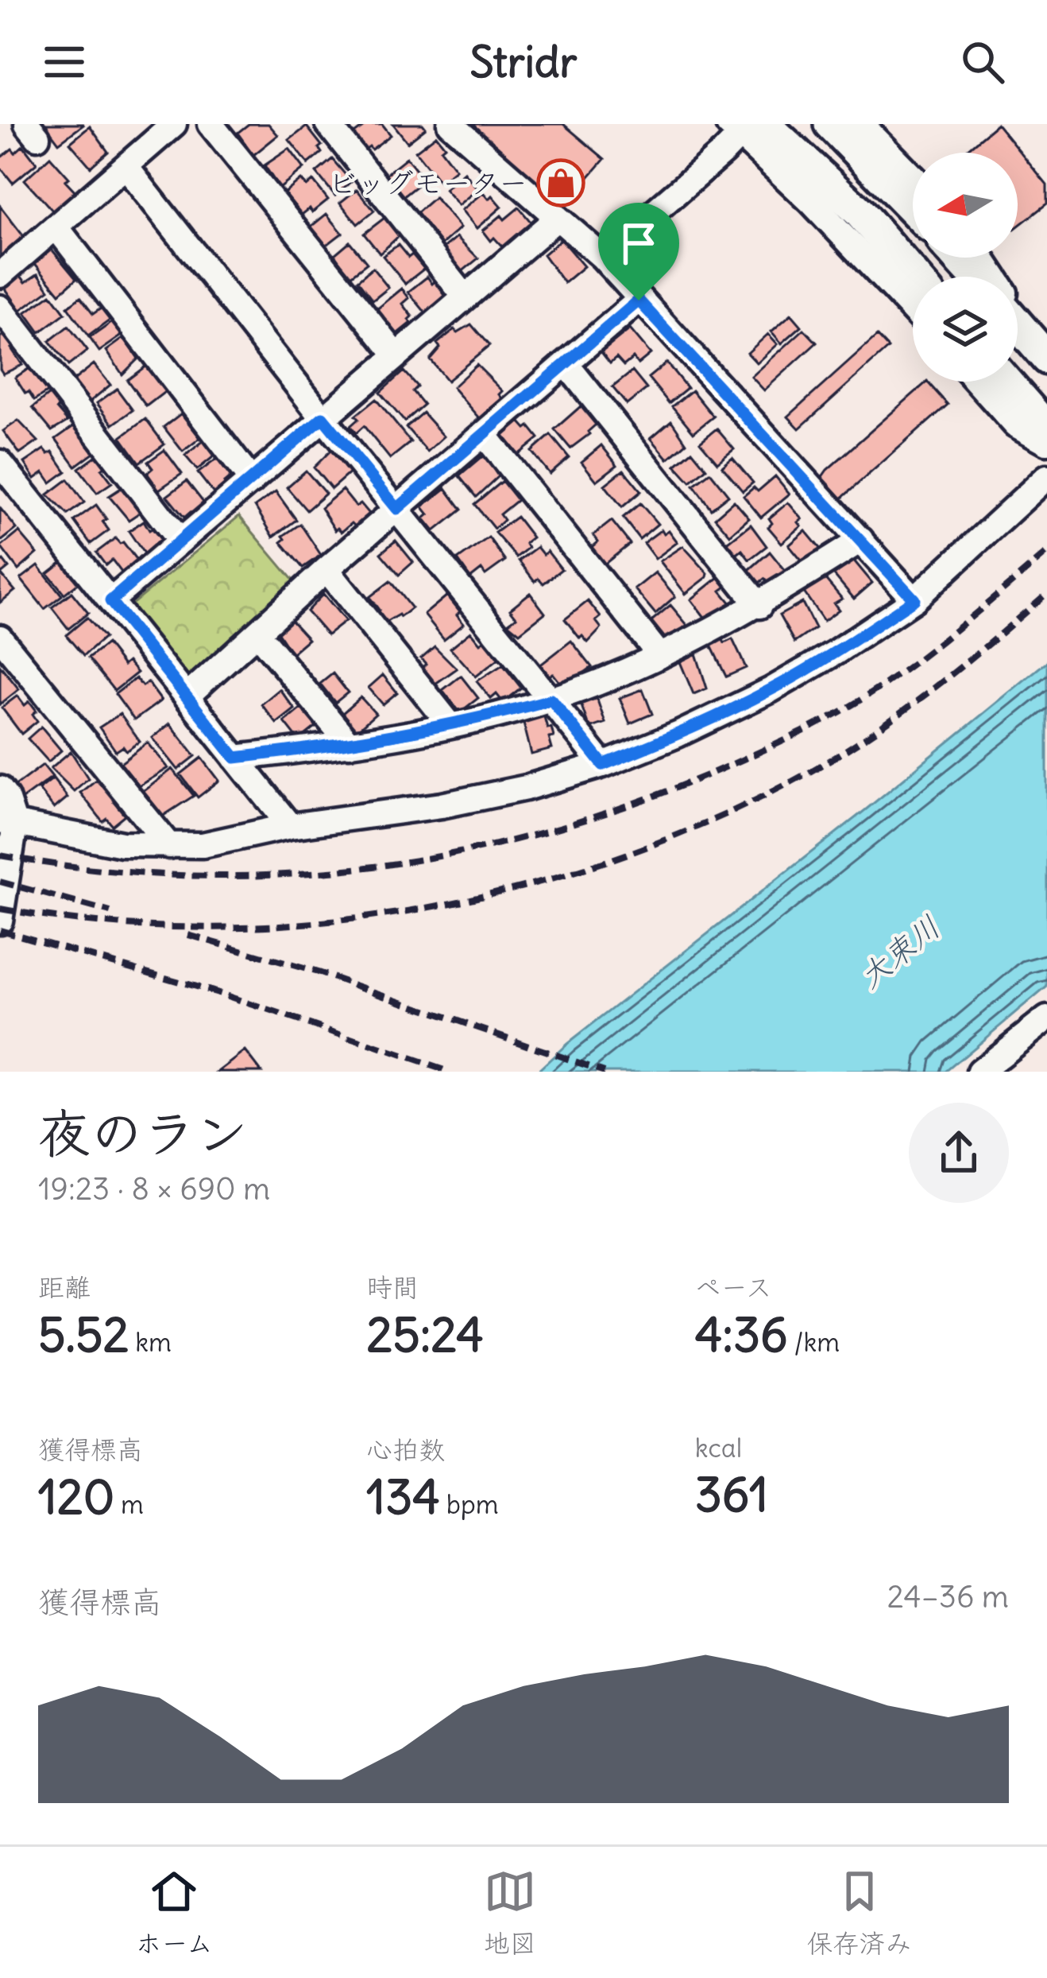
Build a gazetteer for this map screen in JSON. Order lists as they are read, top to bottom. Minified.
{"water":["大束川"],"places":{"shop":["ビッグモーター"]},"north":"left","page":{"header":"Stridr","heading":["夜のラン","19:23 · 8 × 690 m"],"stats":[["距離","5.52 km"],["時間","25:24"],["ペース","4:36 /km"],["獲得標高","120 m"],["心拍数","134 bpm"],["kcal","361"]],"chart":["獲得標高","24–36 m"],"tabs":["ホーム","地図","保存済み"]}}
